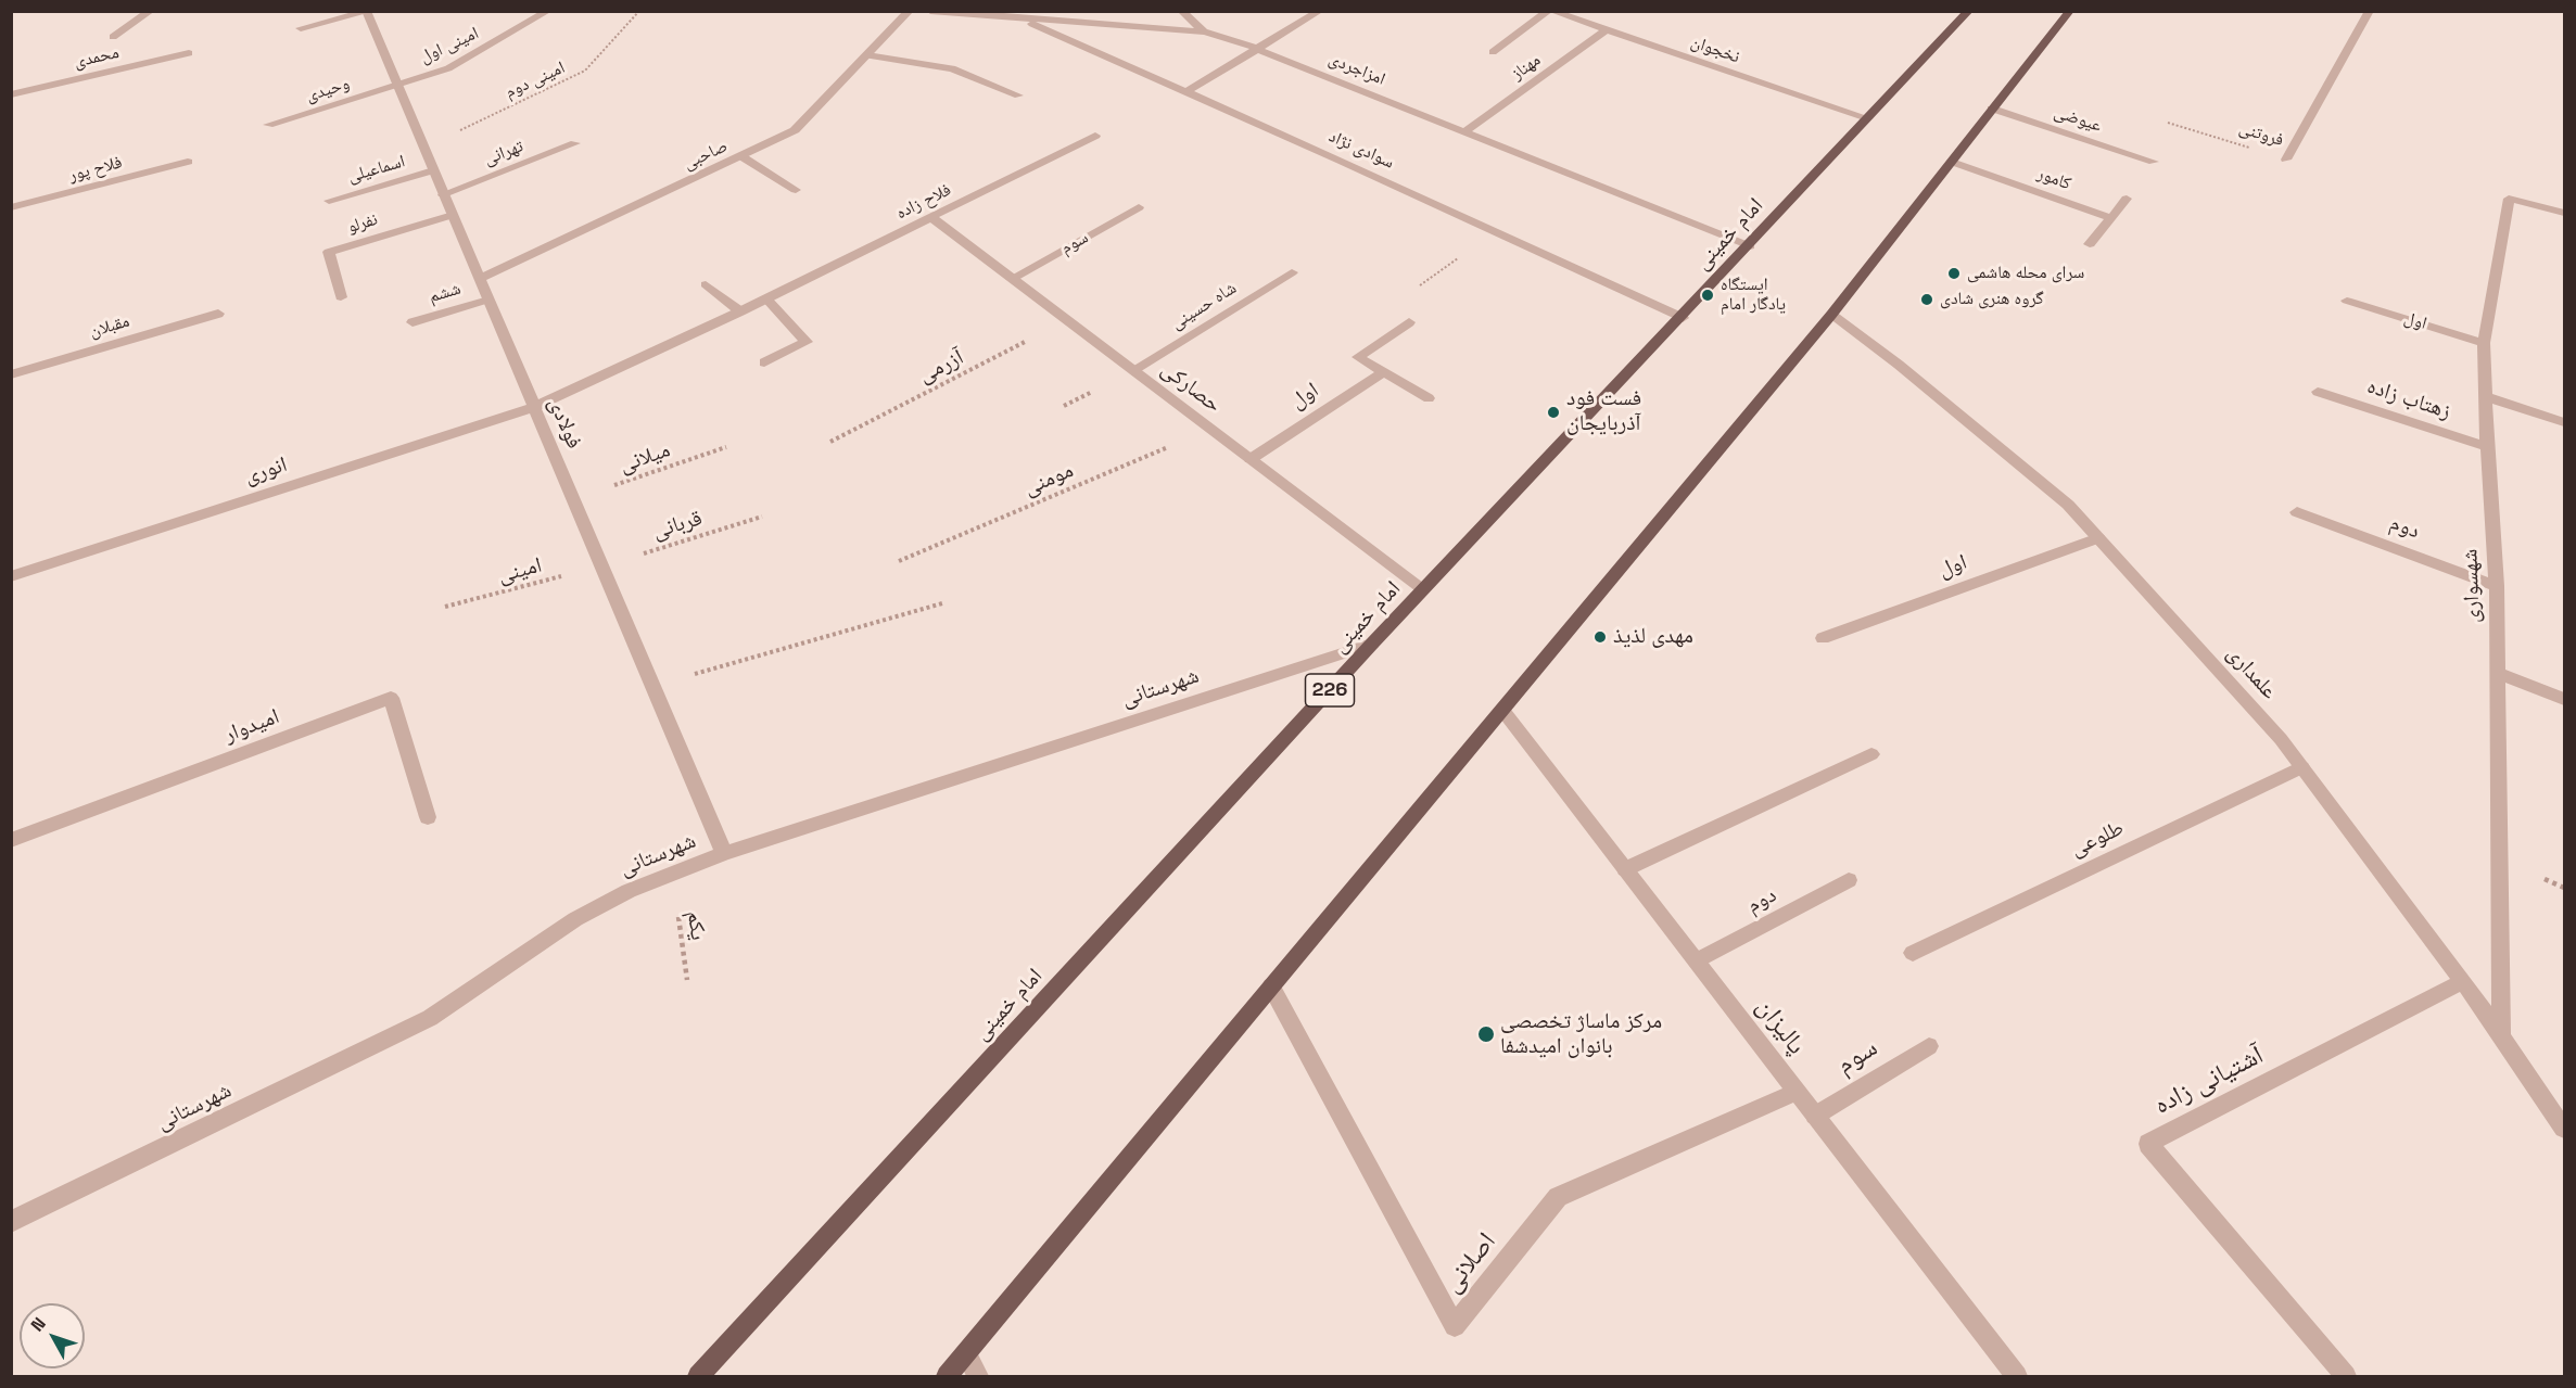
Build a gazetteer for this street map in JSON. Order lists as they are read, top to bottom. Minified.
{"streets":{"main road":["امام خمینی","226"],"street":["امینی اول","نخجوان","محمدی","مهناز","امزاجردی","وحیدی","عیوضی","فروتنی","سوادی نژاد","تهرانی","صاحبی","فلاح پور","اسماعیلی","کامور","فلاح زاده","نفرلو","سوم","ششم","شاه حسینی","اول","مقبلان","حصارکی","زهتاب زاده","فولادی","انوری","دوم","شهسواری","علمداری","شهرستانی","امیدوار","طلوعی","پالیزان","آشتیانی زاده","اصلانی"],"path":["امینی دوم","آزرمی","میلانی","مومنی","قربانی","امینی","یکم"]},"crossings":[["امینی اول","وحیدی"],["امینی اول","فولادی"],["نخجوان","مهناز"],["نخجوان","امام خمینی"],["مهناز","امزاجردی"],["امزاجردی","سوادی نژاد"],["امزاجردی","امام خمینی"],["امینی دوم","فولادی"],["وحیدی","فولادی"],["سوادی نژاد","امام خمینی"],["تهرانی","فولادی"],["صاحبی","فولادی"],["اسماعیلی","فولادی"],["فلاح زاده","حصارکی"],["فلاح زاده","فولادی"],["فلاح زاده","انوری"],["نفرلو","فولادی"],["امام خمینی","حصارکی"],["امام خمینی","شهرستانی"],["سوم","حصارکی"],["سوم","پالیزان"],["ششم","فولادی"],["شاه حسینی","حصارکی"],["اول","حصارکی"],["اول","شهسواری"],["اول","علمداری"],["آزرمی","حصارکی"],["حصارکی","مومنی"],["زهتاب زاده","شهسواری"],["فولادی","میلانی"],["فولادی","انوری"],["فولادی","قربانی"],["فولادی","امینی"],["فولادی","شهرستانی"],["قربانی","امینی"],["دوم","شهسواری"],["دوم","پالیزان"],["شهسواری","علمداری"],["علمداری","طلوعی"],["علمداری","آشتیانی زاده"],["شهرستانی","یکم"],["پالیزان","اصلانی"]],"places":["سرای محله هاشمی","ایستگاه یادگار امام","گروه هنری شادی","فست فود آذربایجان","مهدی لذیذ","مرکز ماساژ تخصصی بانوان امیدشفا"],"north":"top left"}
